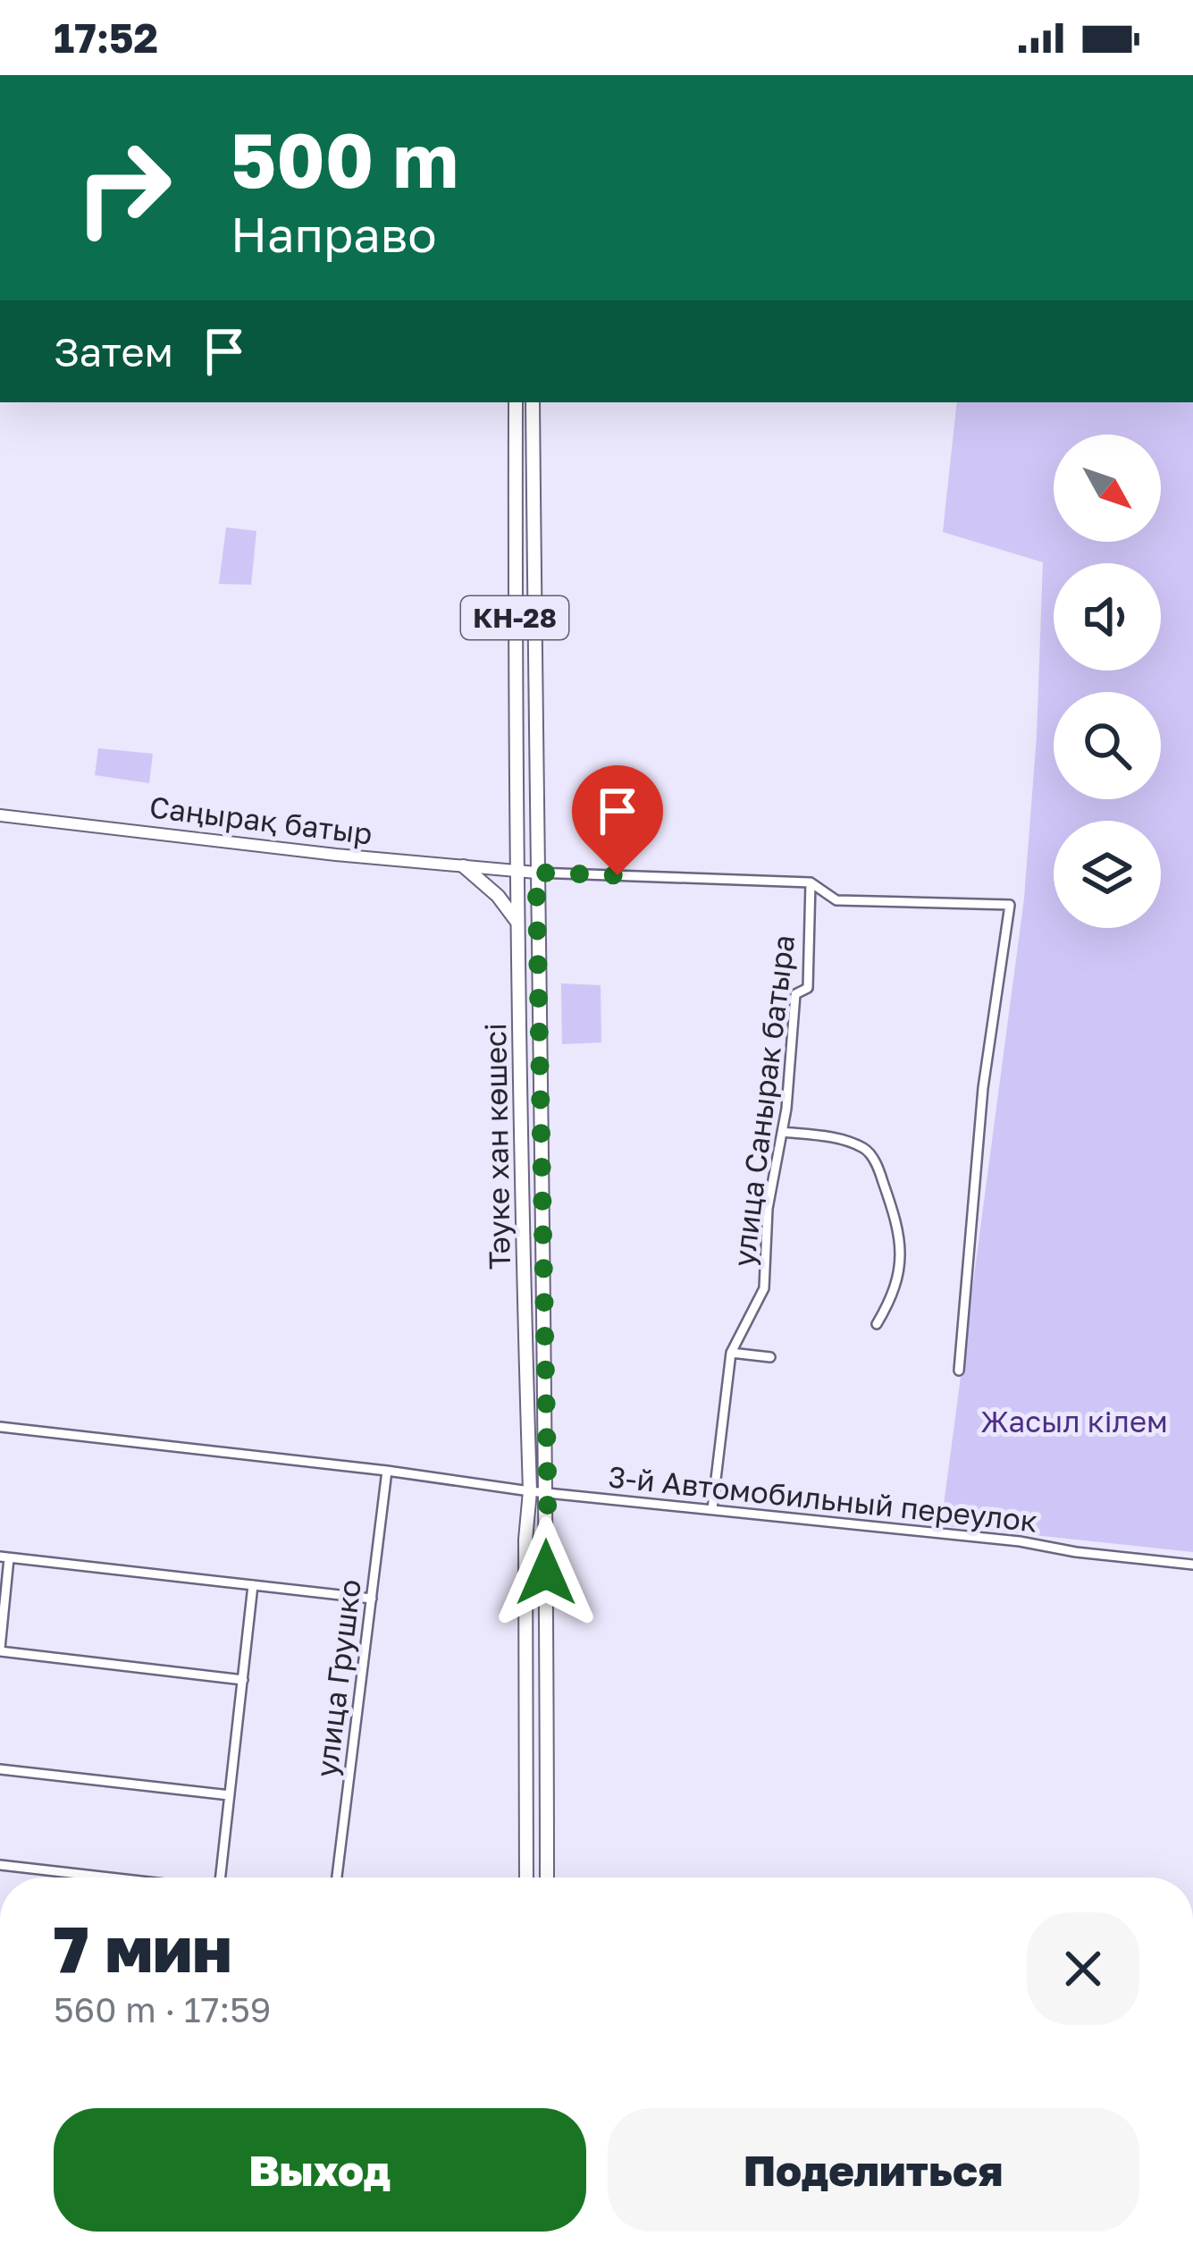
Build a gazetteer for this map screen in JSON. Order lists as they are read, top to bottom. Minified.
{"streets":{"main road":["КН-28","Тәуке хан көшесі"],"street":["Саңырақ батыр","улица Санырак батыра","3-й Автомобильный переулок","улица Грушко"]},"crossings":[["Саңырақ батыр","Тәуке хан көшесі"],["улица Санырак батыра","3-й Автомобильный переулок"],["Тәуке хан көшесі","3-й Автомобильный переулок"],["3-й Автомобильный переулок","улица Грушко"]],"parks":["Жасыл кілем"],"north":"bottom right","page":{"status":"17:52","turn":["500 m","Направо"],"then":"Затем","heading":["7 мин","560 m · 17:59"],"buttons":["Выход","Поделиться"]}}
